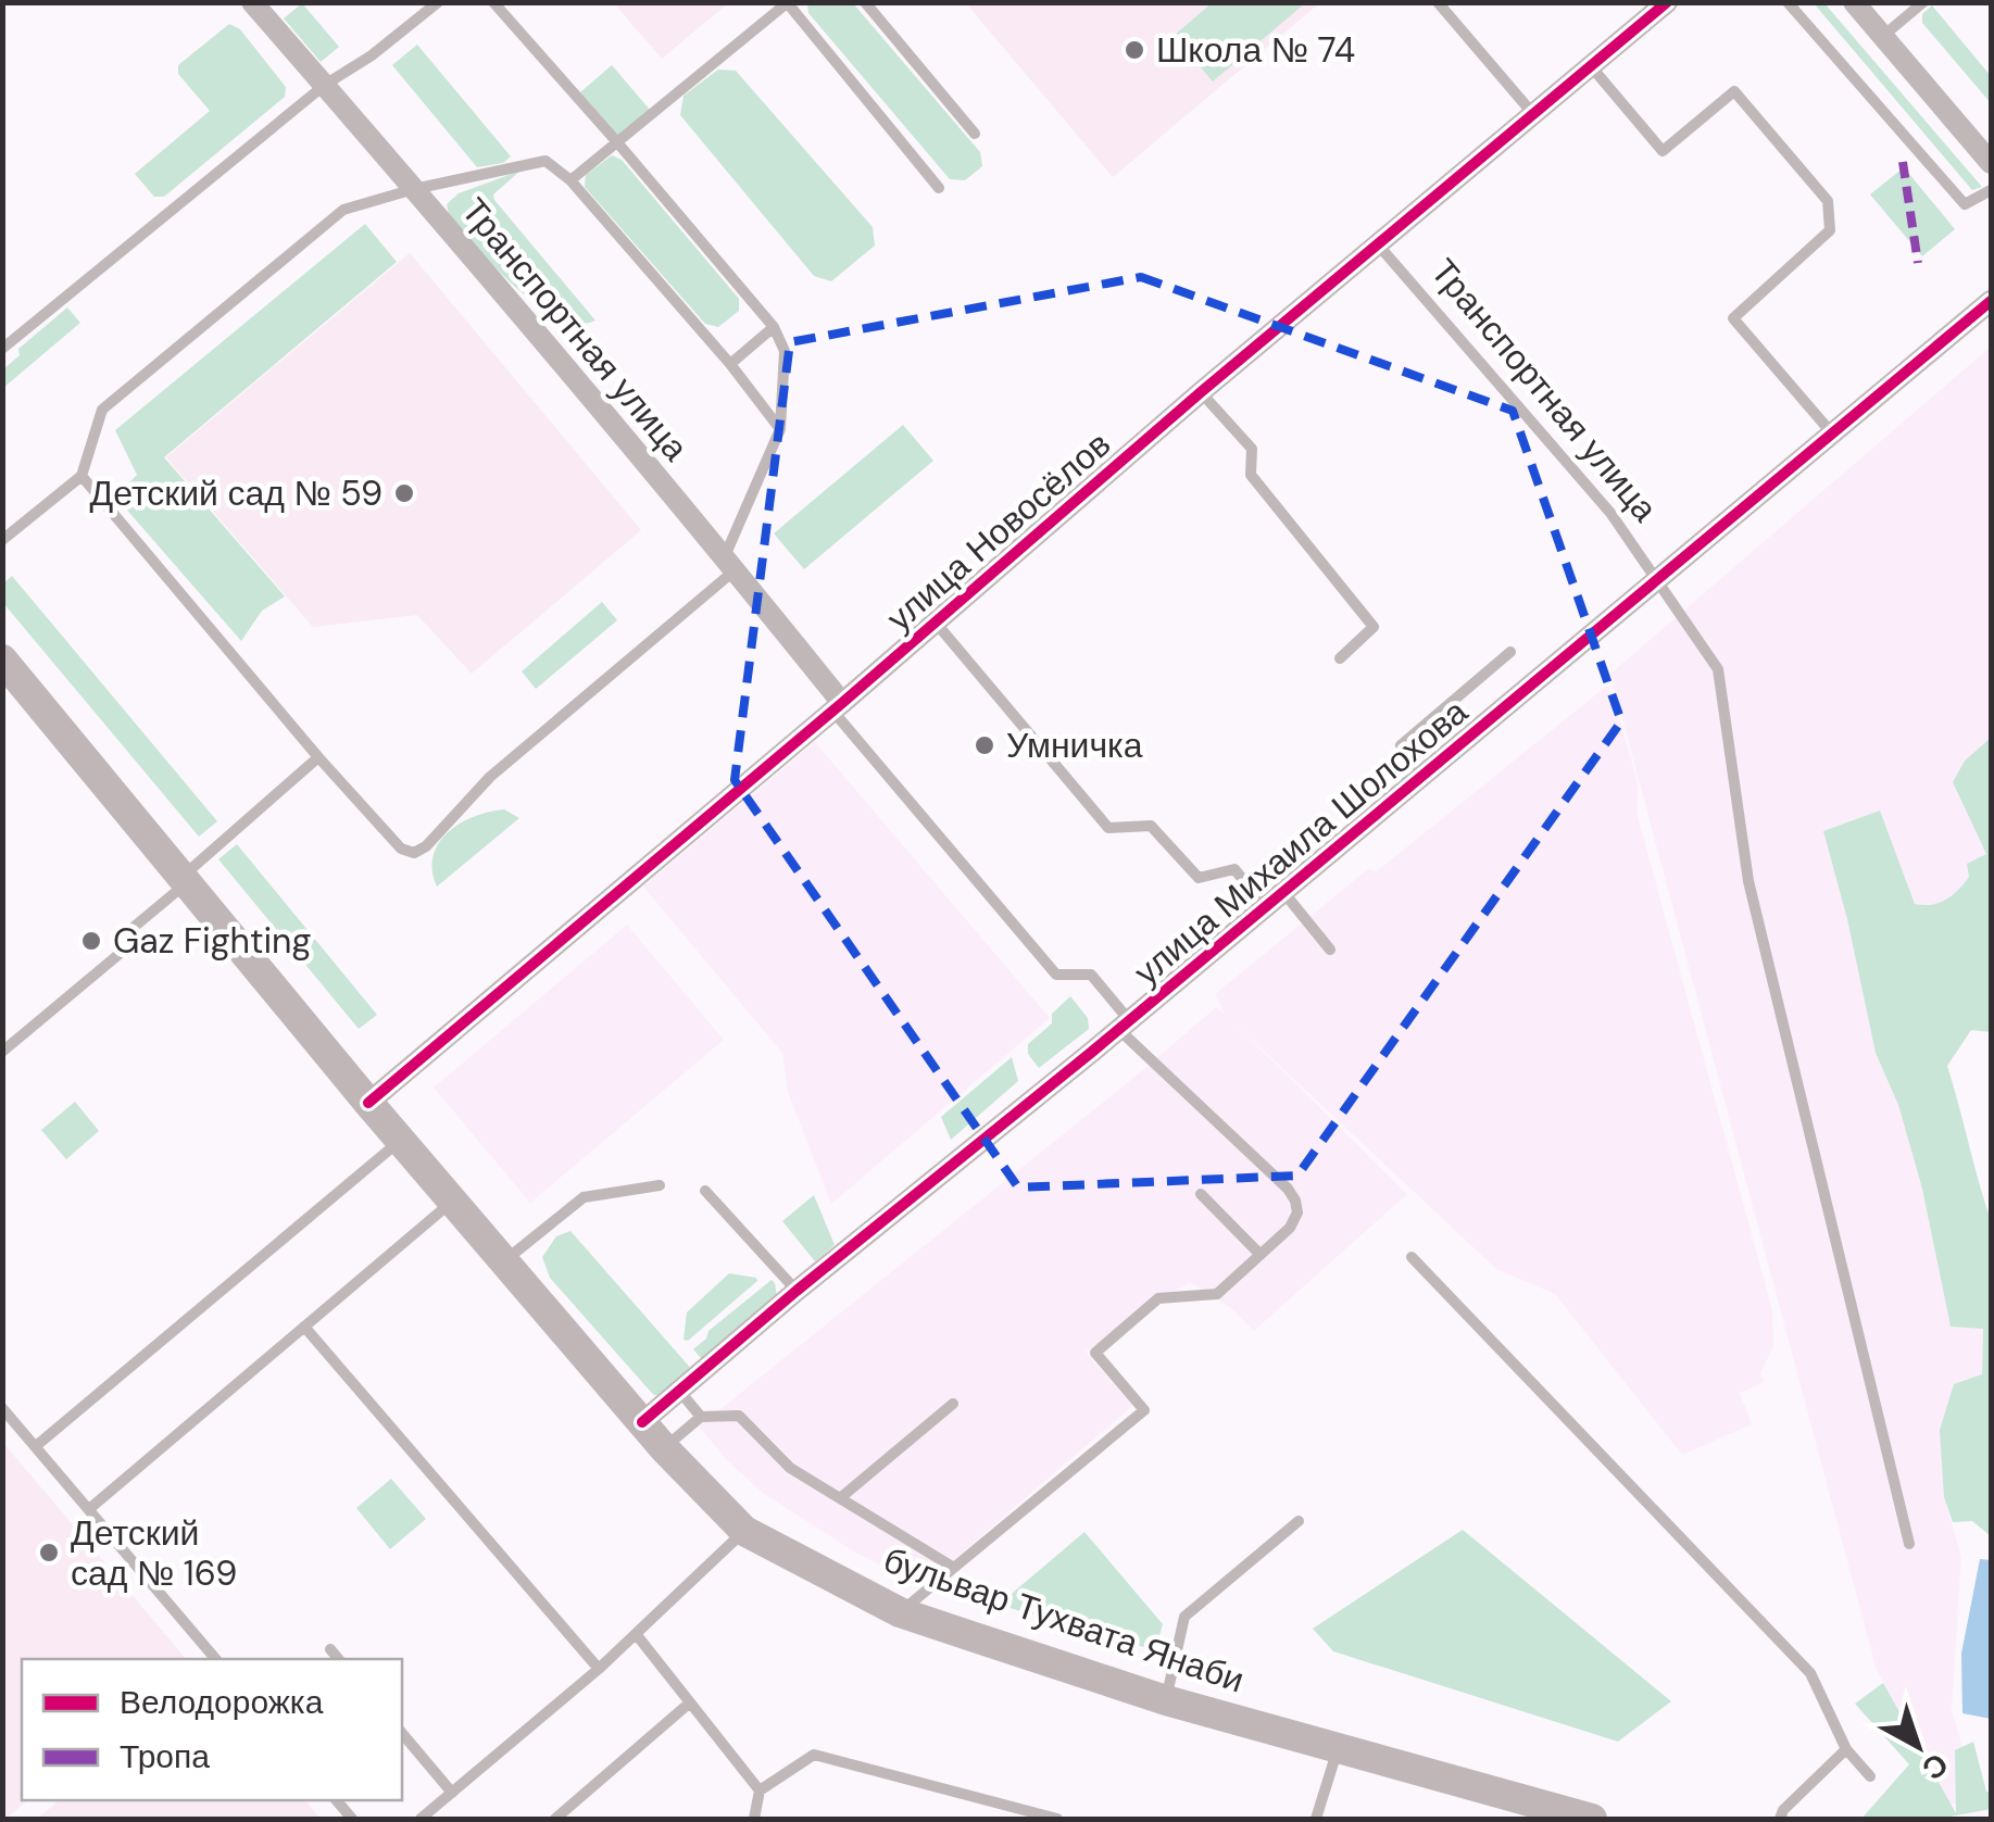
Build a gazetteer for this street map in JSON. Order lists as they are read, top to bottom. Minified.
{"streets":{"main road":["бульвар Тухвата Янаби"],"street":["Транспортная улица","улица Новосёлов","улица Михаила Шолохова"]},"crossings":[["Транспортная улица","улица Новосёлов"],["Транспортная улица","улица Михаила Шолохова"],["улица Новосёлов","бульвар Тухвата Янаби"],["улица Михаила Шолохова","бульвар Тухвата Янаби"]],"places":["Школа № 74","Детский сад № 59","Умничка","Gaz Fighting","Детский сад № 169"],"legend":["Велодорожка","Тропа"],"north":"bottom right"}
